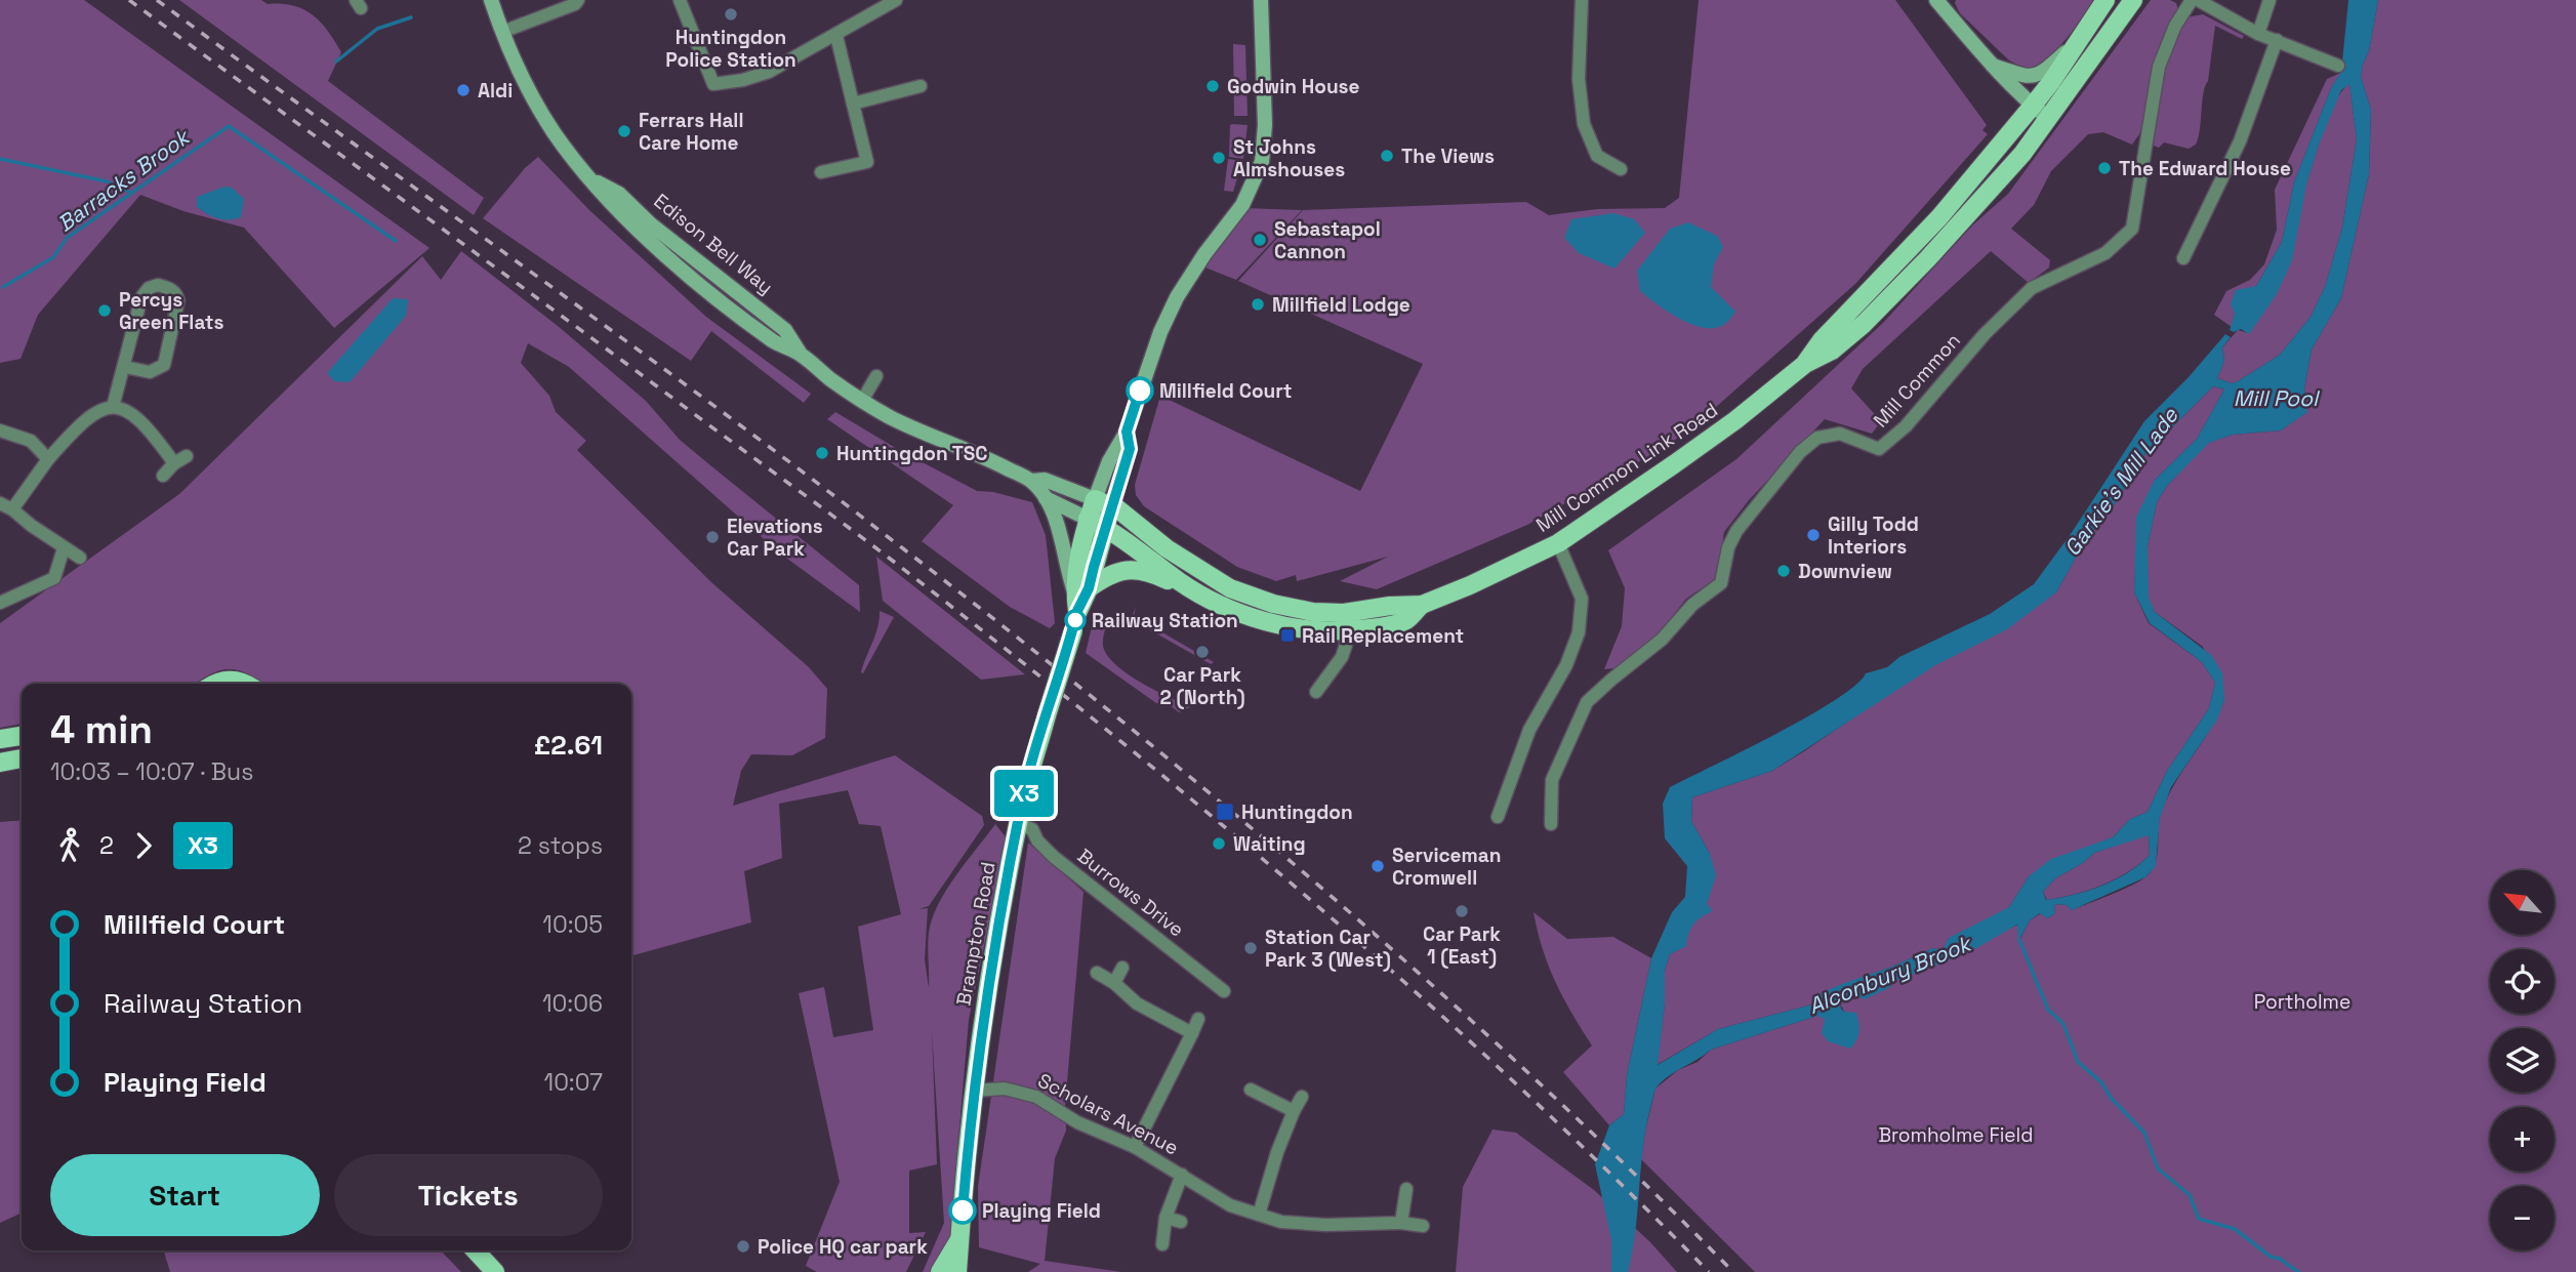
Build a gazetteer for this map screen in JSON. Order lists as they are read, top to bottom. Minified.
{"streets":{"main road":["Edison Bell Way","Mill Common Link Road","Brampton Road"],"street":["Mill Common","Burrows Drive","Scholars Avenue"]},"crossings":[["Edison Bell Way","Mill Common Link Road"],["Edison Bell Way","Brampton Road"],["Mill Common Link Road","Brampton Road"],["Burrows Drive","Brampton Road"],["Brampton Road","Scholars Avenue"]],"water":["Barracks Brook","Mill Pool","Garkie's Mill Lade","Alconbury Brook"],"parks":["Portholme","Bromholme Field"],"places":{"other":["Huntingdon Police Station","Godwin House","Aldi","Ferrars Hall Care Home","The Views","St Johns Almshouses","The Edward House","Sebastapol Cannon","Millfield Lodge","Percys Green Flats","Millfield Court","Huntingdon TSC","Gilly Todd Interiors","Elevations Car Park","Downview","Railway Station","Car Park 2 (North)","Waiting","Serviceman Cromwell","Car Park 1 (East)","Station Car Park 3 (West)","Playing Field","Police HQ car park"],"transit":["Rail Replacement","Huntingdon"]},"lines":["bus line X3"],"north":"top left","page":{"on_map":"X3","heading":["4 min","10:03 – 10:07 · Bus","£2.61"],"legs":["2","X3","2 stops"],"map_buttons":["+","−"],"list":[{"name":"Millfield Court","value":"10:05"},{"name":"Railway Station","value":"10:06"},{"name":"Playing Field","value":"10:07"}],"buttons":["Start","Tickets"]}}
